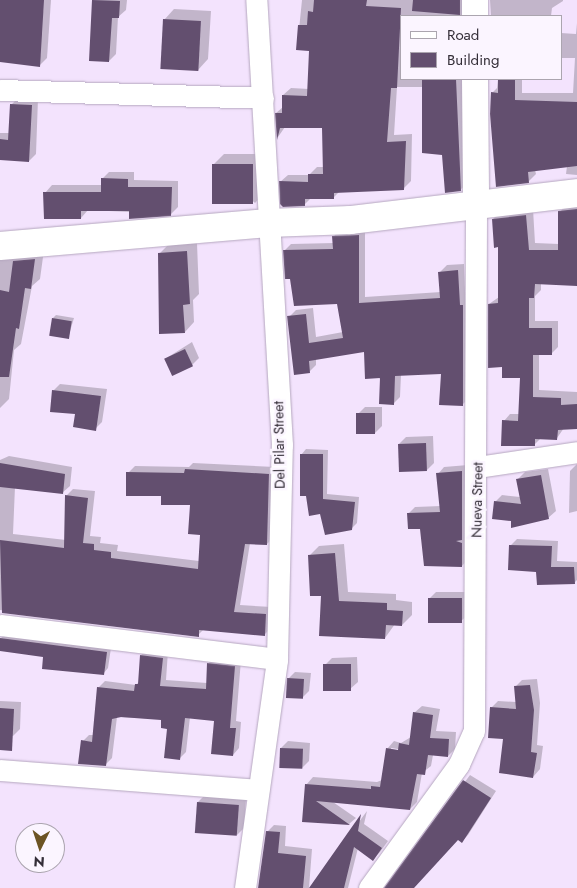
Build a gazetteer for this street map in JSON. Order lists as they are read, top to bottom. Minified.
{"streets":{"street":["Del Pilar Street","Nueva Street"]},"legend":["Road","Building"],"north":"bottom"}
